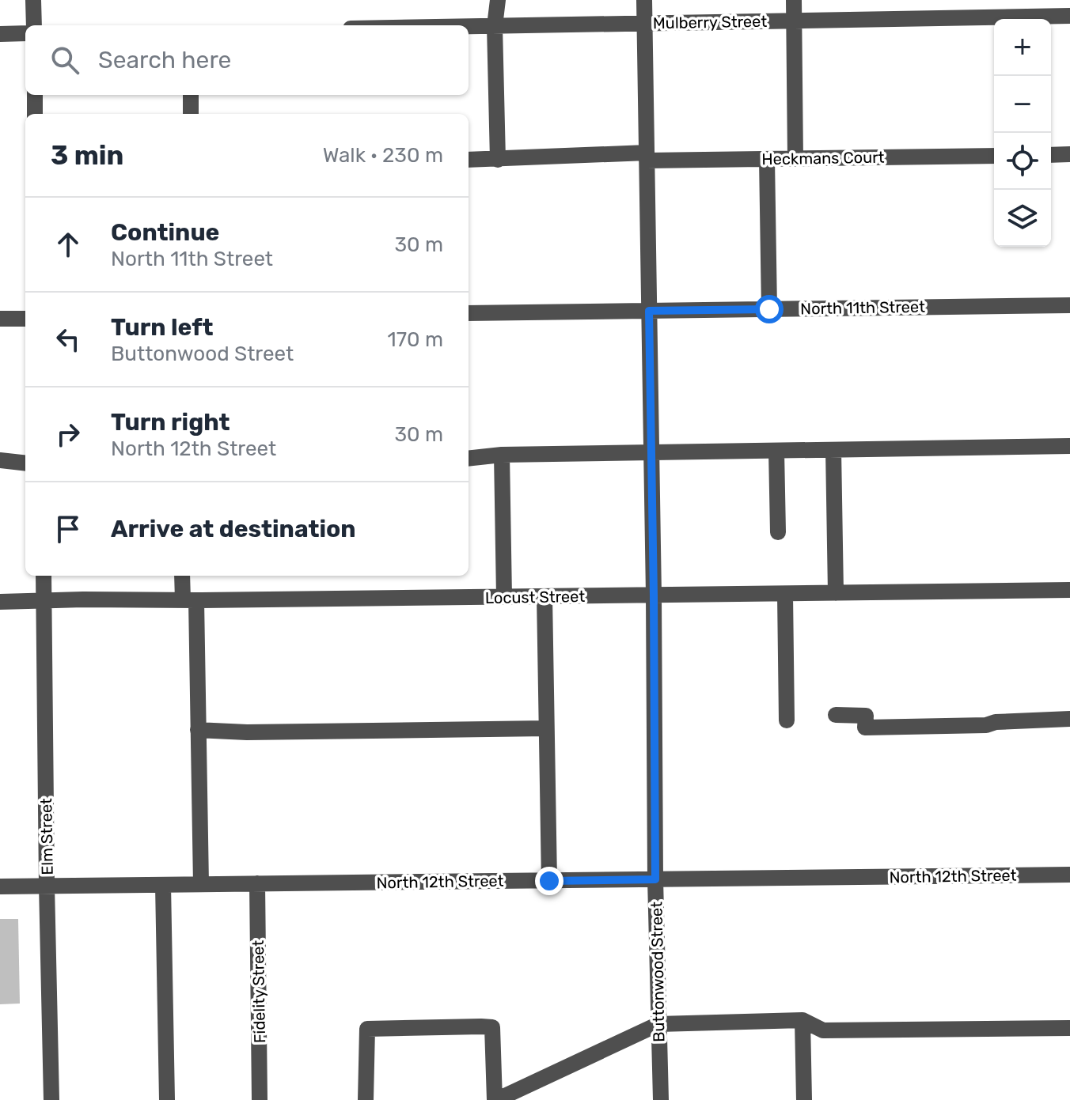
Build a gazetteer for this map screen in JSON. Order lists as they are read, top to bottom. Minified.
{"streets":{"street":["Mulberry Street","Heckmans Court","North 11th Street","Locust Street","Elm Street","North 12th Street","Buttonwood Street","Fidelity Street"]},"crossings":[["Mulberry Street","Buttonwood Street"],["Heckmans Court","Buttonwood Street"],["North 11th Street","Buttonwood Street"],["Locust Street","Elm Street"],["Locust Street","Buttonwood Street"],["Elm Street","North 12th Street"],["North 12th Street","Buttonwood Street"],["North 12th Street","Fidelity Street"]],"page":{"map_buttons":["+","−"],"search":"Search here","heading":["3 min","Walk · 230 m"],"list":[["Continue","North 11th Street","30 m"],["Turn left","Buttonwood Street","170 m"],["Turn right","North 12th Street","30 m"],"Arrive at destination"]}}
